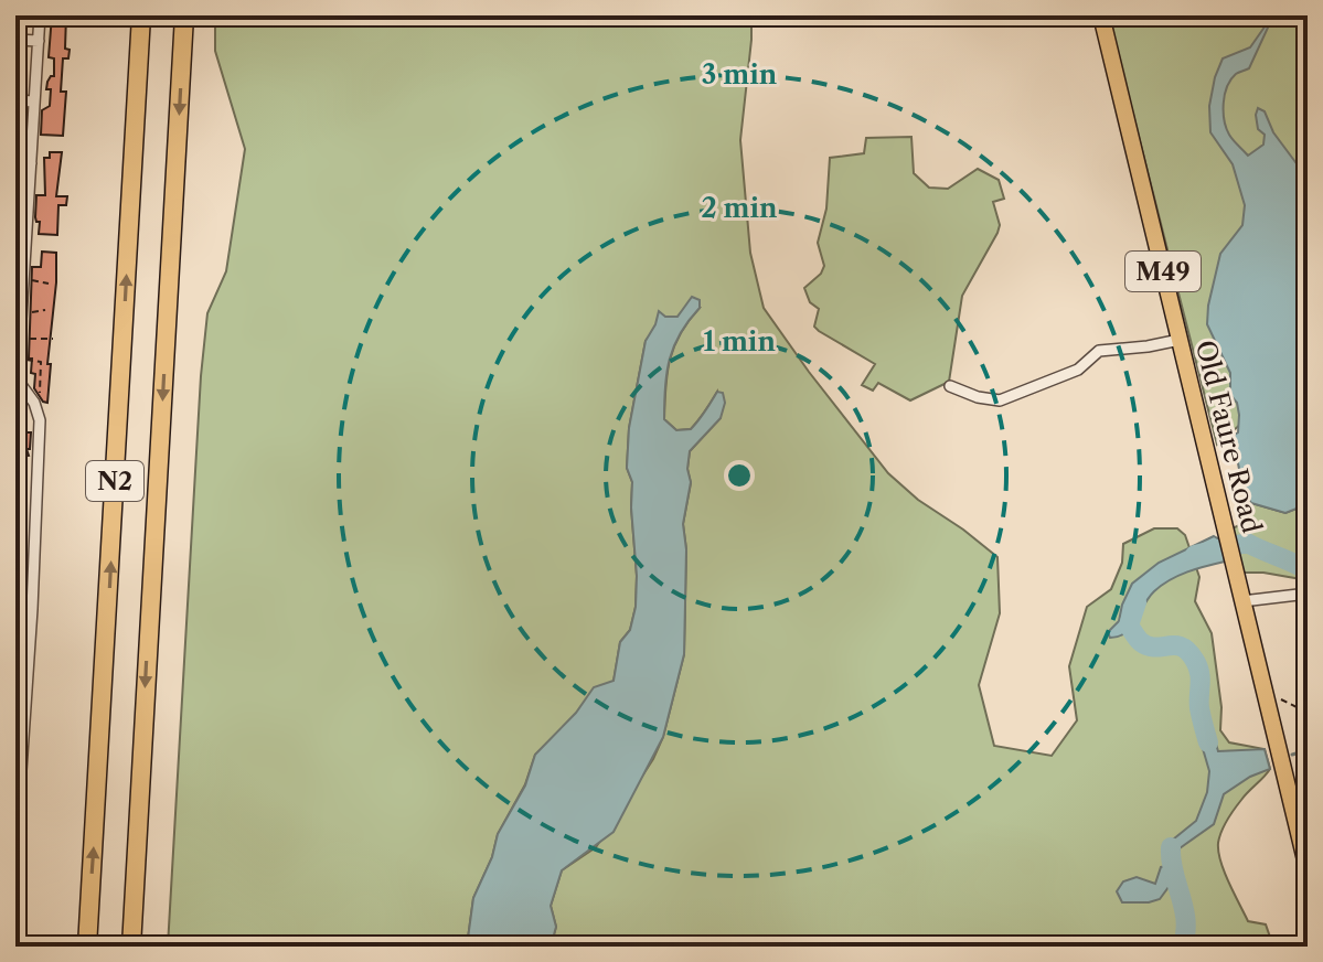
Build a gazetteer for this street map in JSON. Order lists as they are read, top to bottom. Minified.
{"streets":{"highway":["N2"],"main road":["M49","Old Faure Road"]},"rings":["3 min","2 min","1 min"]}
